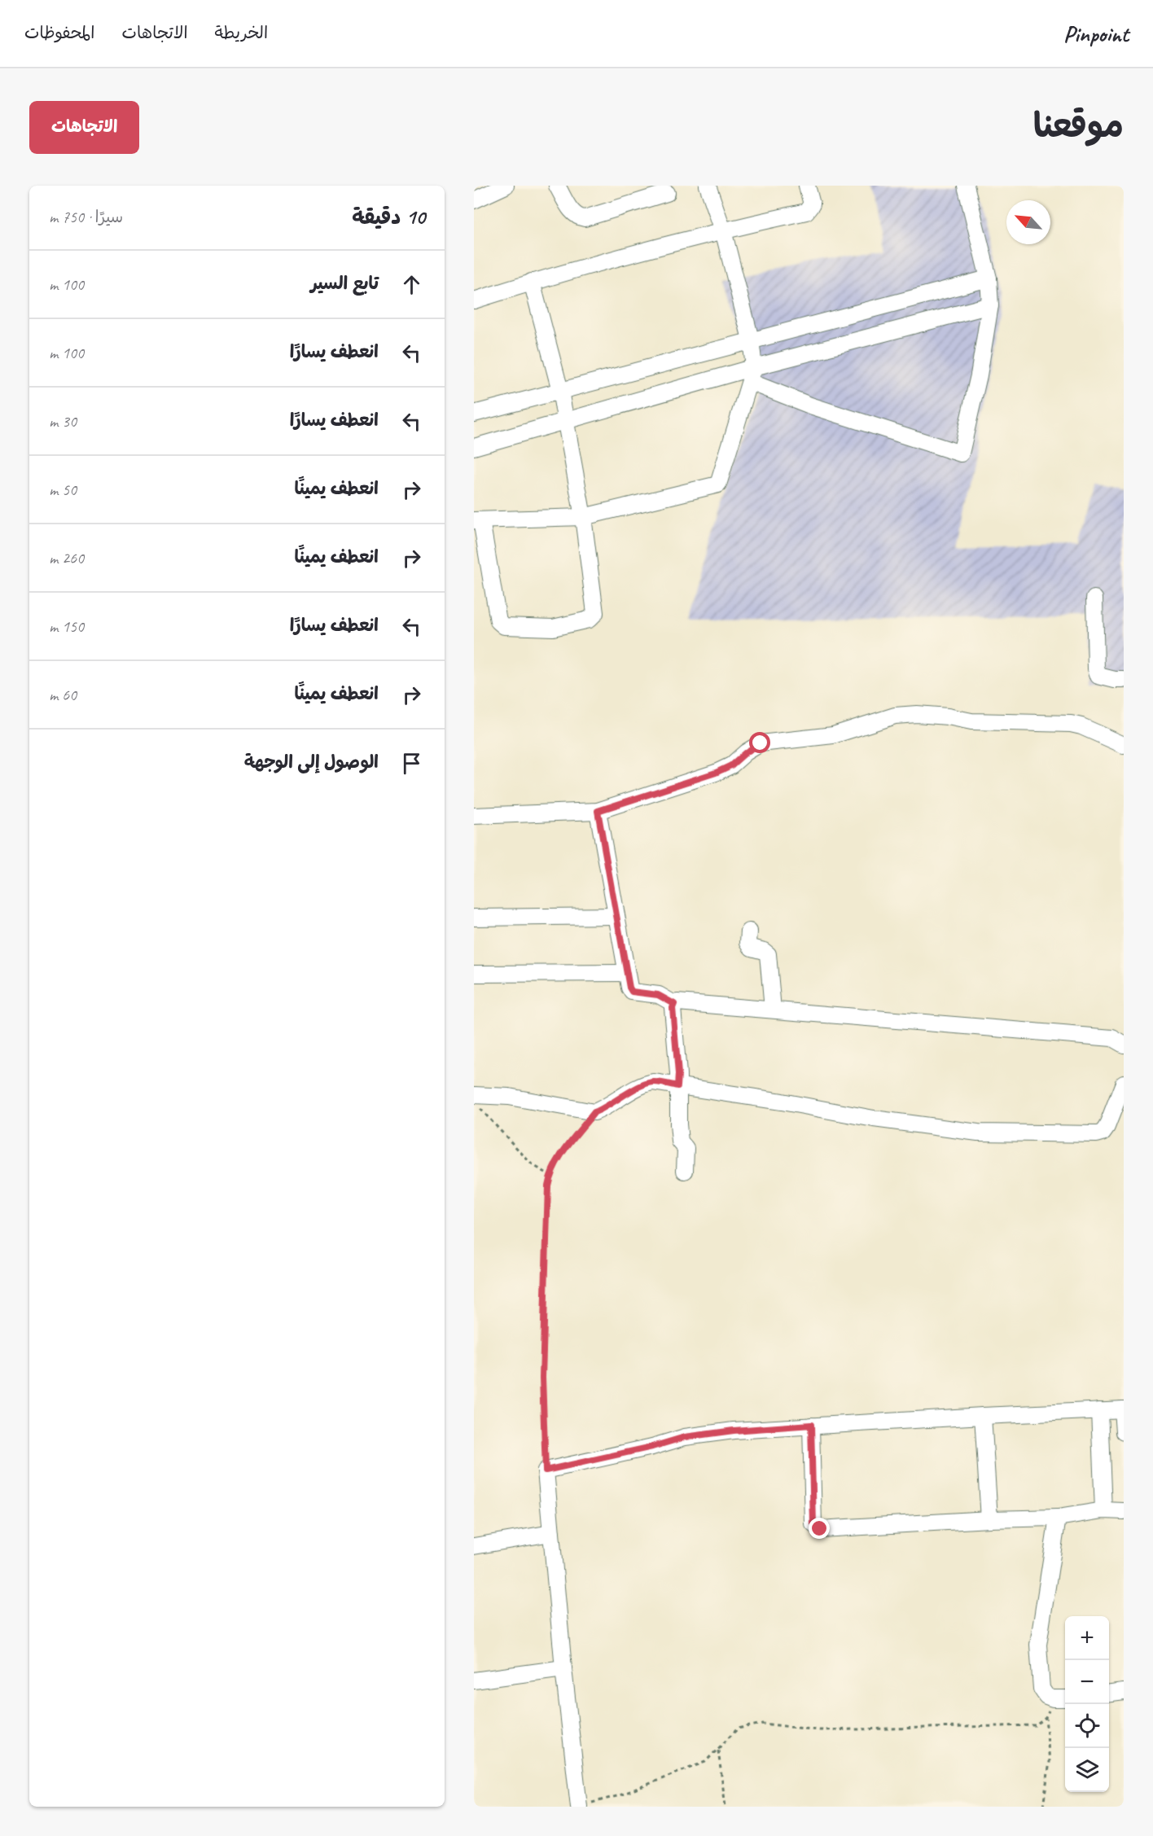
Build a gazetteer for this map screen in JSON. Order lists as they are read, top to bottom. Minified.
{"north":"top left","page":{"header":"Pinpoint","nav":["الخريطة","الاتجاهات","المحفوظات"],"title":"موقعنا","buttons":"الاتجاهات","heading":["10 دقيقة","سيرًا · 750 m"],"list":[["تابع السير","100 m"],["انعطف يسارًا","100 m"],["انعطف يسارًا","30 m"],["انعطف يمينًا","50 m"],["انعطف يمينًا","260 m"],["انعطف يسارًا","150 m"],["انعطف يمينًا","60 m"],"الوصول إلى الوجهة"],"map_buttons":["+","−"]}}
